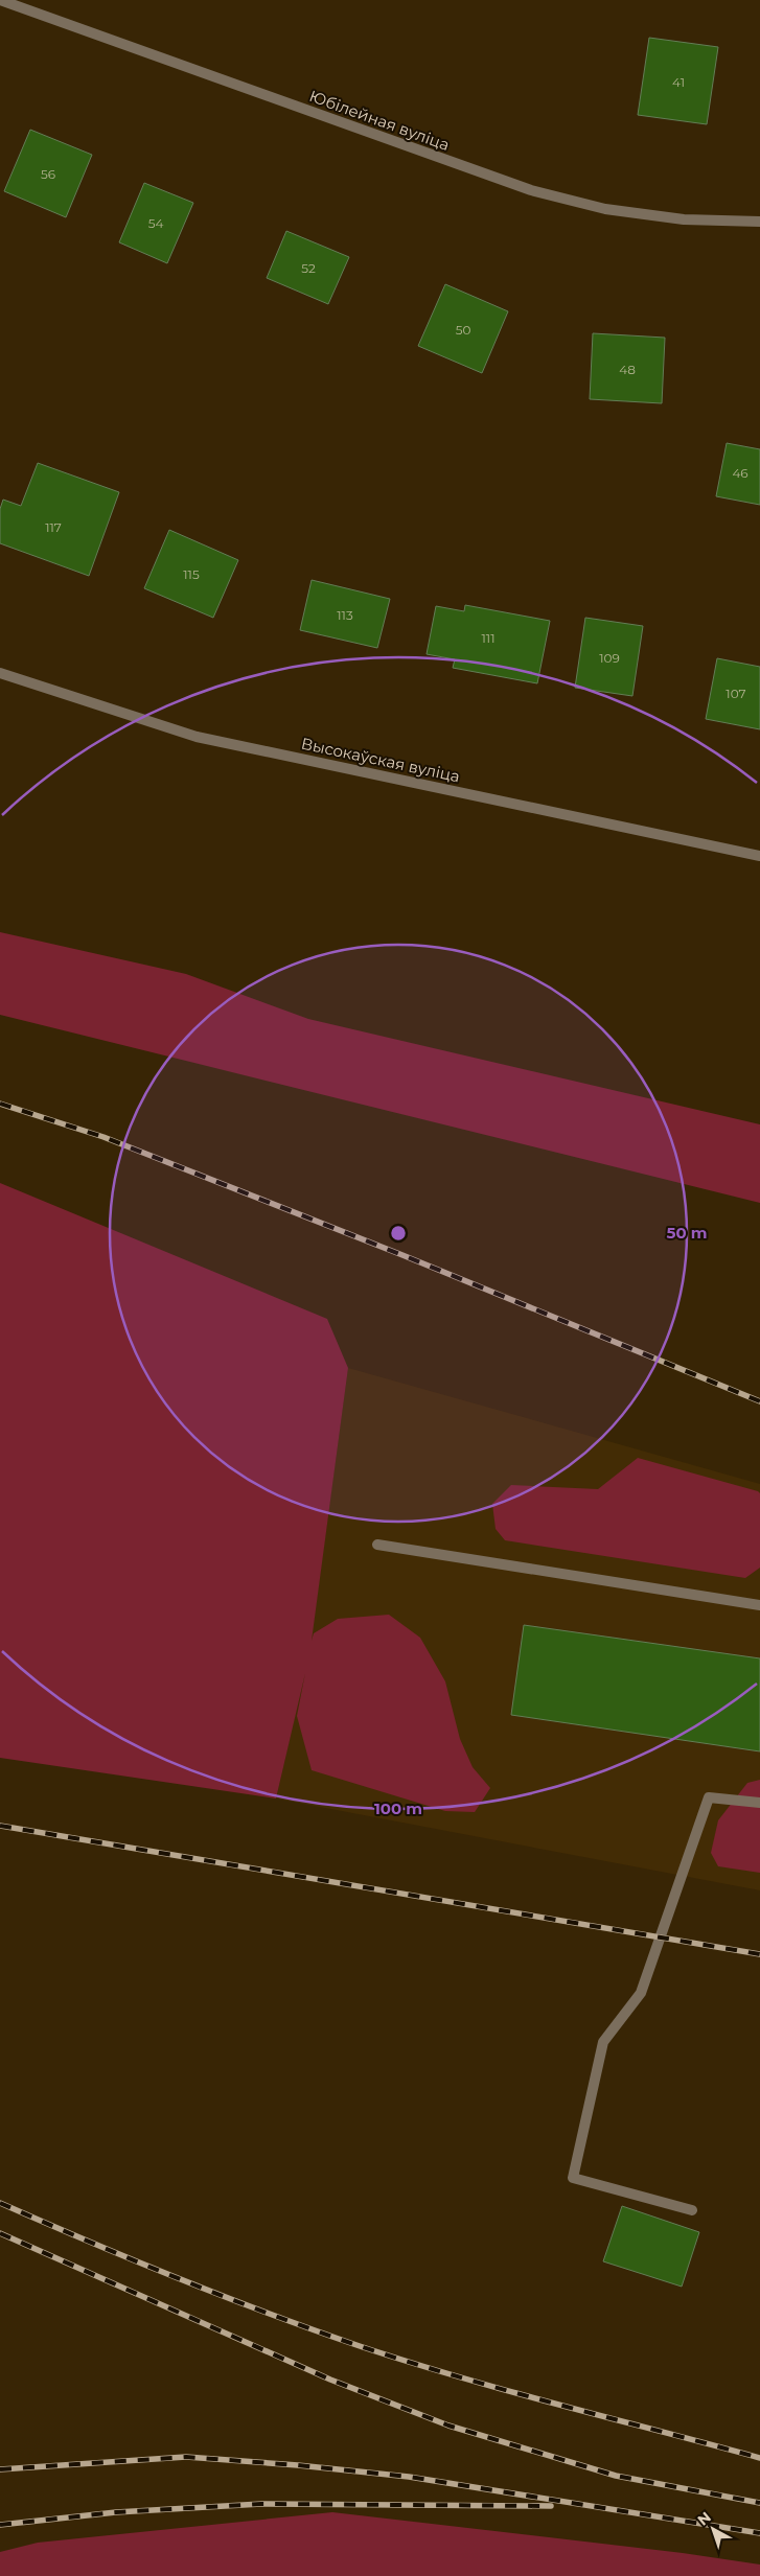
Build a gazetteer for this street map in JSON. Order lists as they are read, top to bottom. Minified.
{"streets":{"street":["Юбілейная вуліца","Высокаўская вуліца"]},"house_numbers":["41","56","54","52","50","48","46","117","115","113","111","109","107"],"north":"top left","rings":["50 m","100 m"]}
